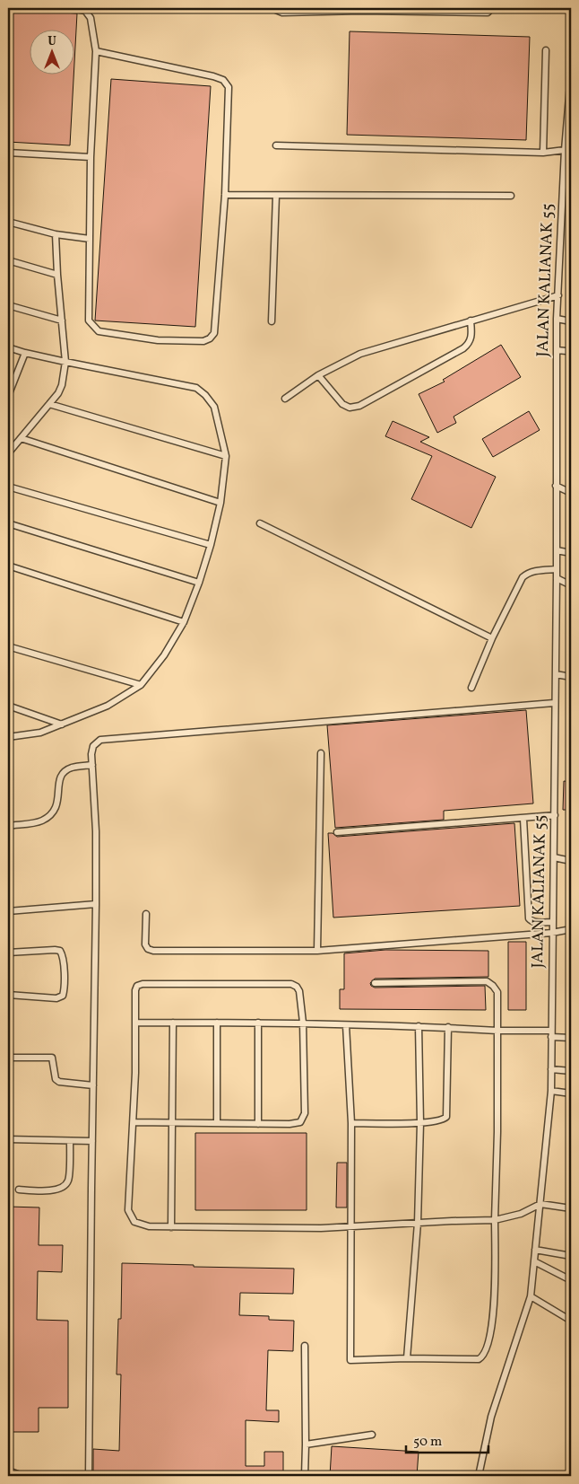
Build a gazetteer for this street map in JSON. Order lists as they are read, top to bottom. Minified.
{"streets":{"lane":["JALAN KALIANAK 55"]},"scale_bar":"50 m","north":"top"}
